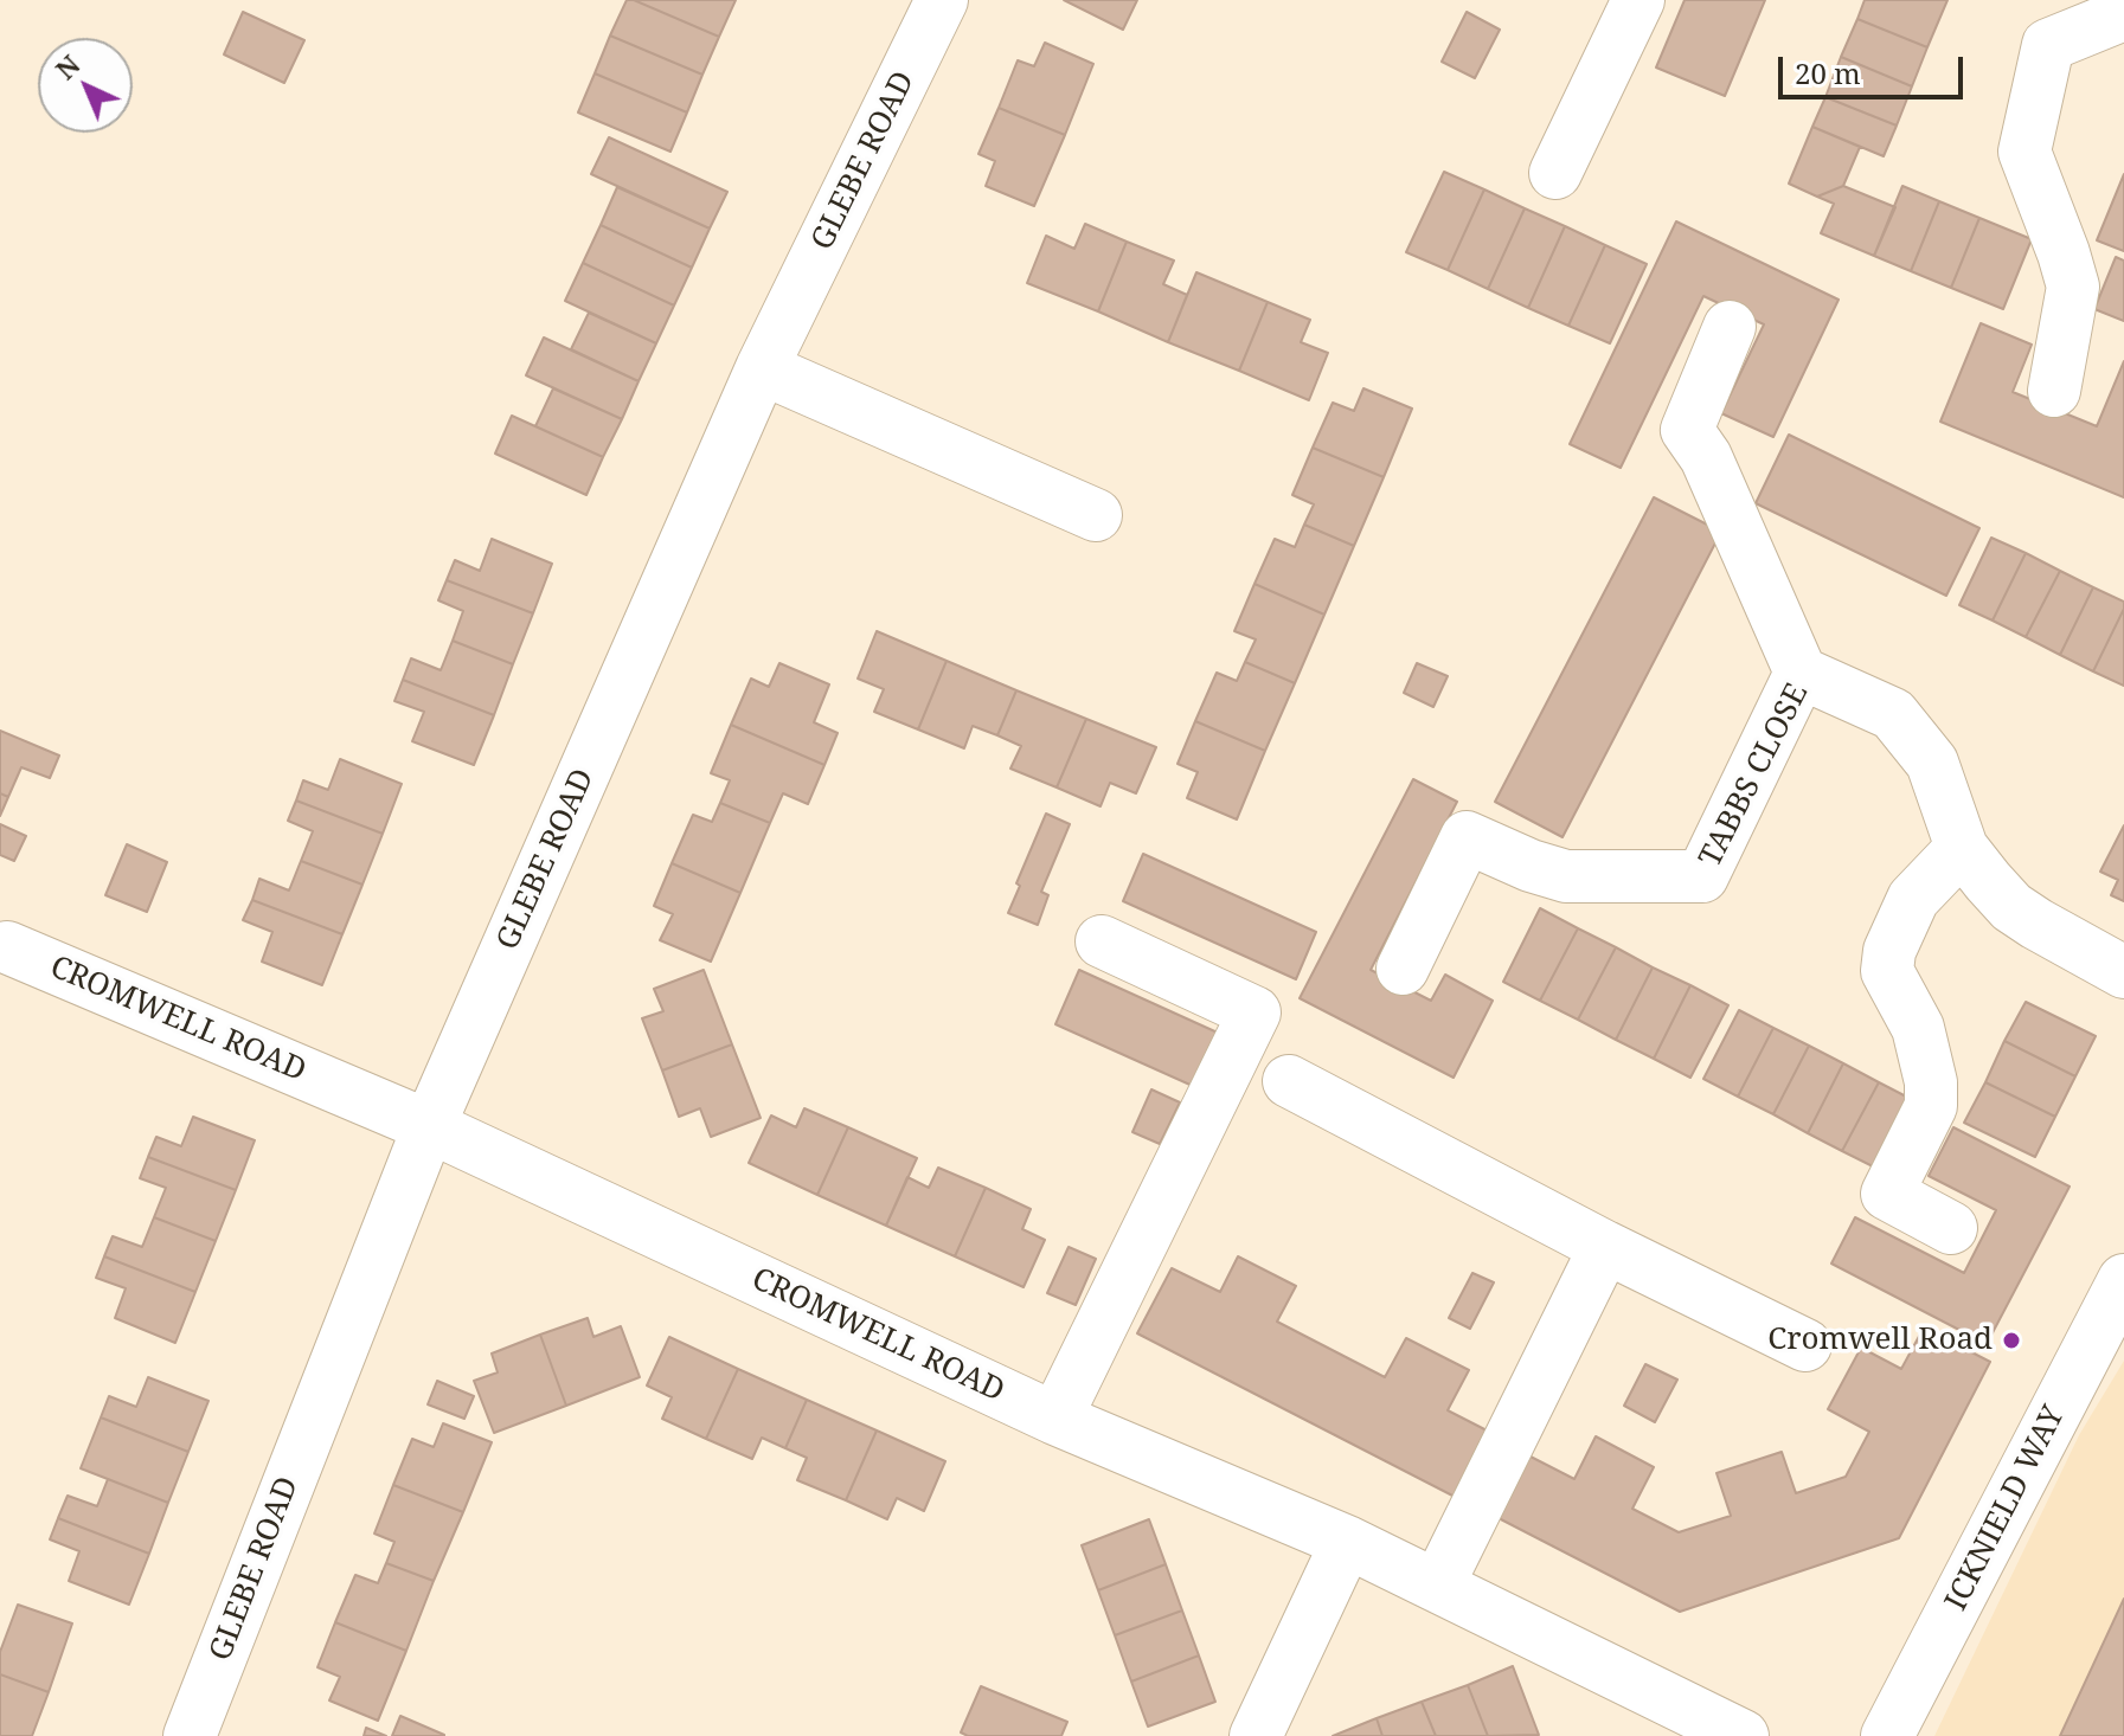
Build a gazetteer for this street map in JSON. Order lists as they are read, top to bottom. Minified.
{"streets":{"street":["GLEBE ROAD","TABBS CLOSE","CROMWELL ROAD","ICKNIELD WAY"]},"crossings":[["GLEBE ROAD","CROMWELL ROAD"]],"places":["Cromwell Road"],"scale_bar":"20 m","north":"top left"}
